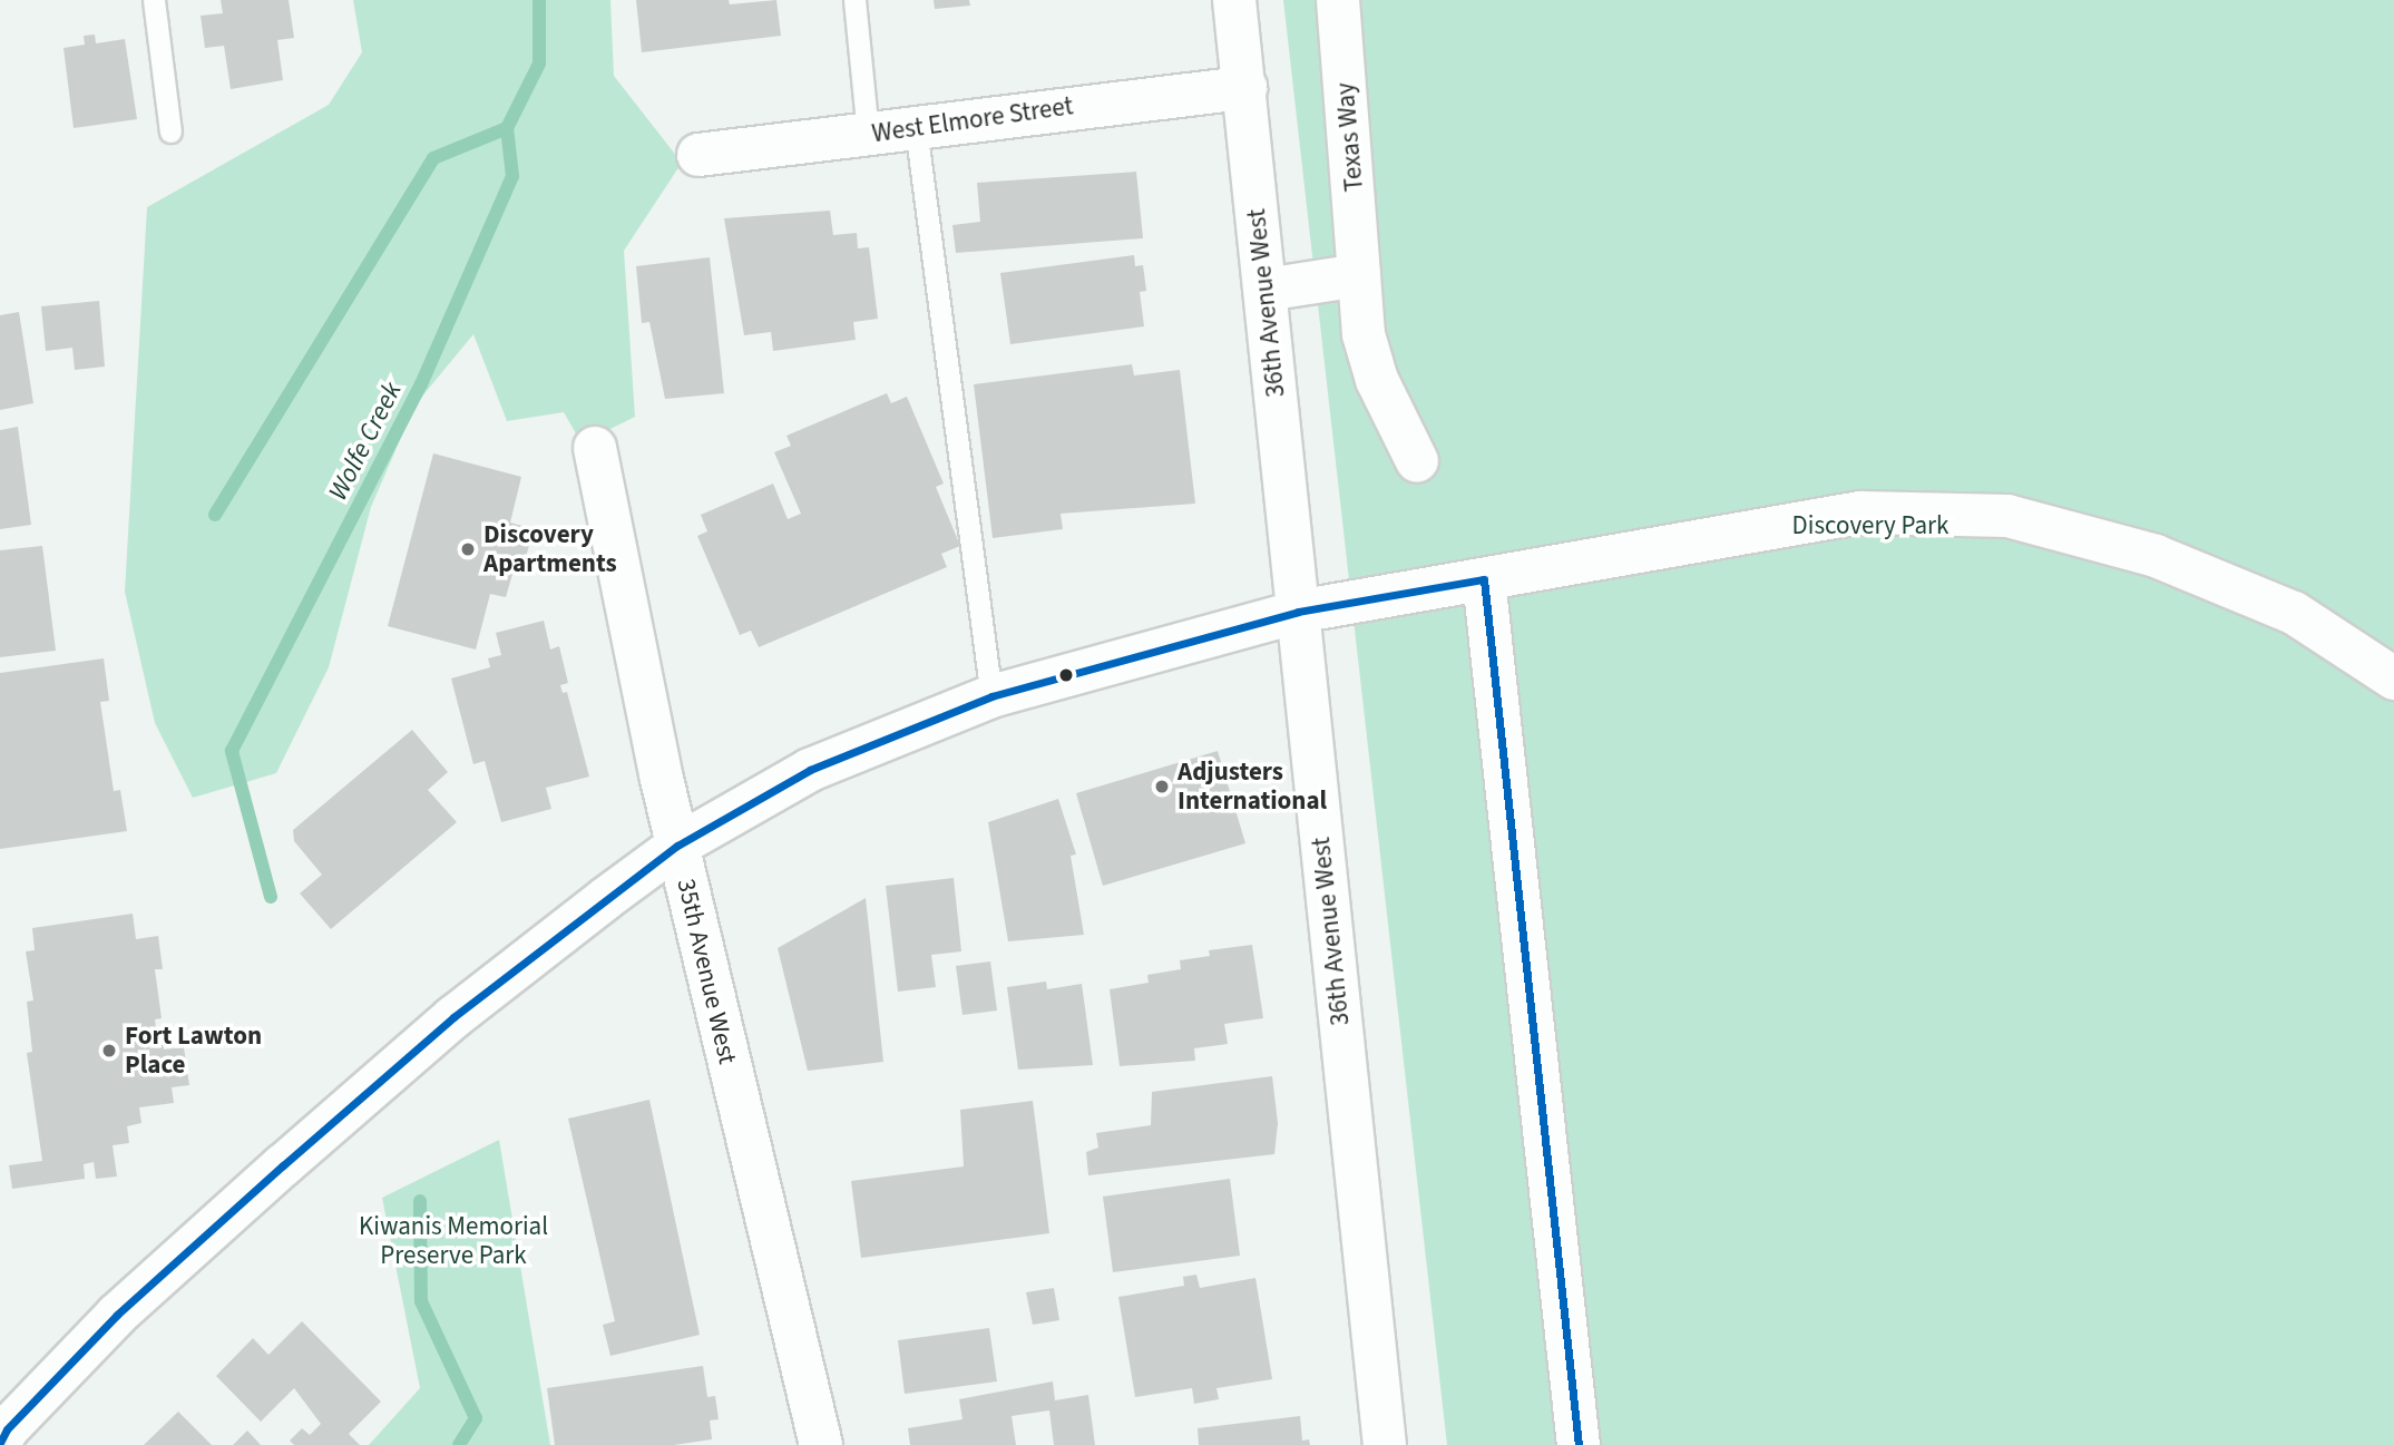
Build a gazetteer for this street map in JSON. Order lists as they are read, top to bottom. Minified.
{"streets":{"street":["West Elmore Street","Texas Way","36th Avenue West","35th Avenue West"]},"crossings":[["West Elmore Street","36th Avenue West"]],"water":["Wolfe Creek"],"parks":["Discovery Park","Kiwanis Memorial Preserve Park"],"places":["Discovery Apartments","Adjusters International","Fort Lawton Place"]}
